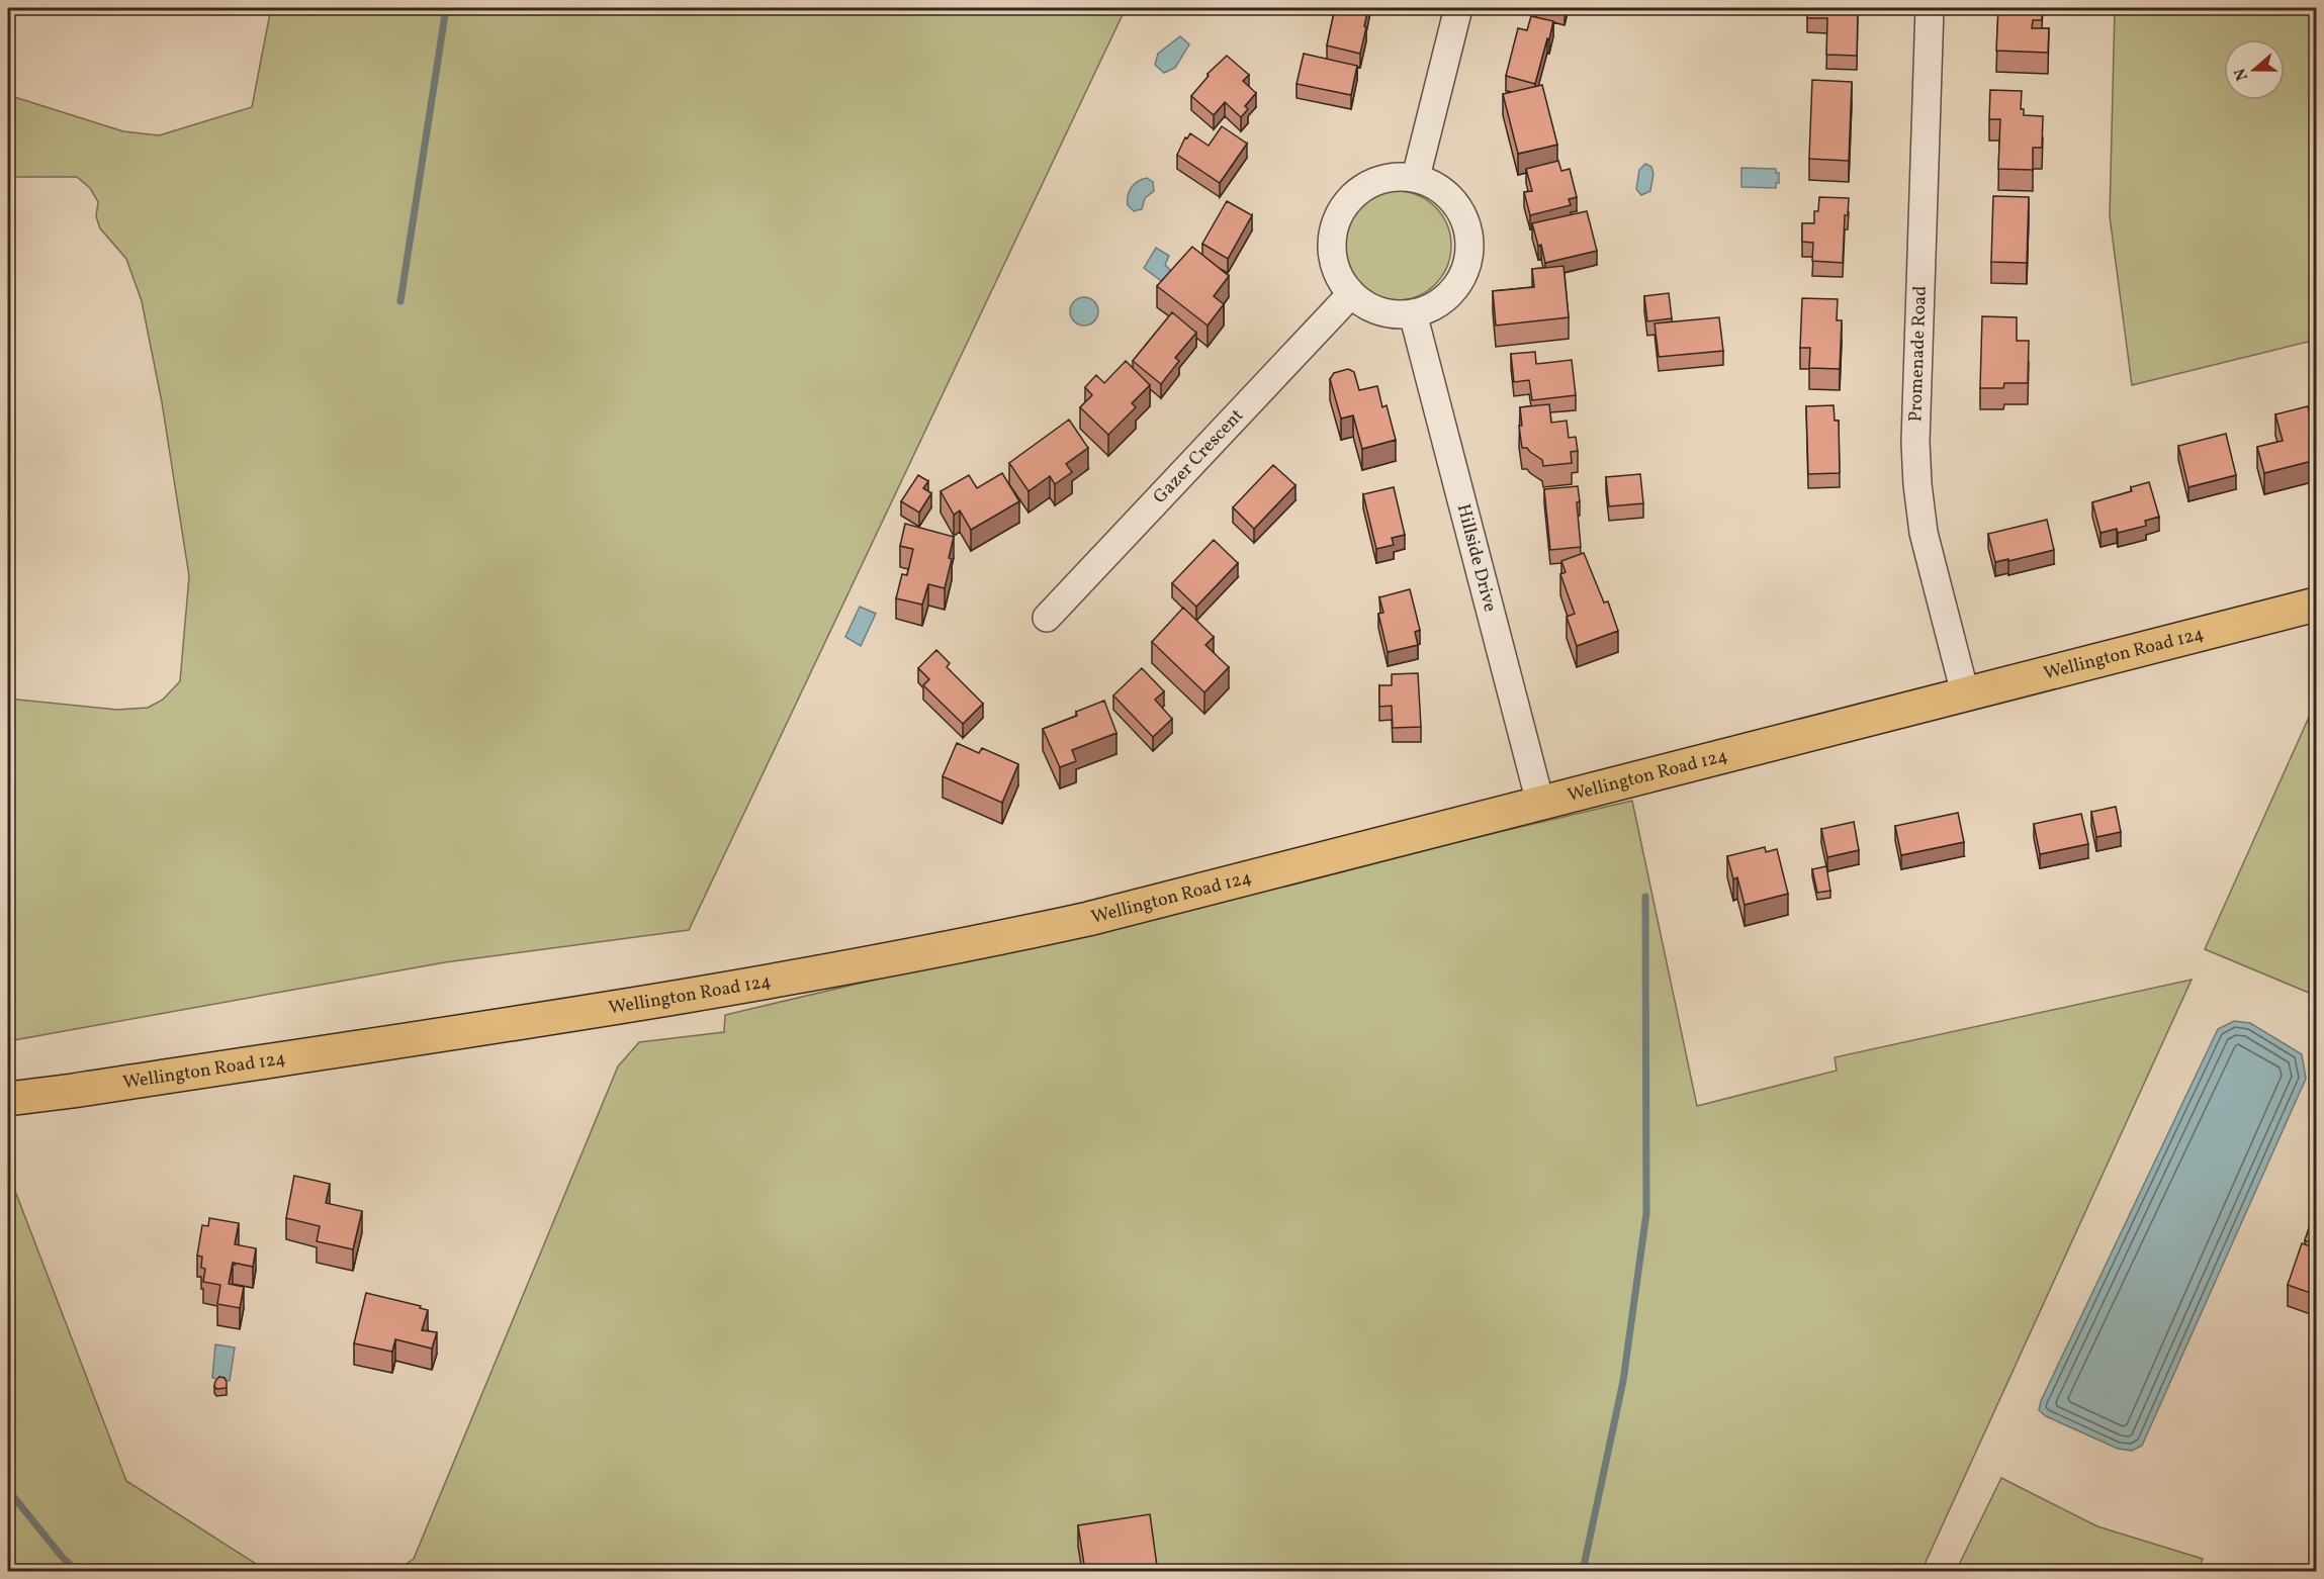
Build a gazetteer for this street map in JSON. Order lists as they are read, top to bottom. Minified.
{"streets":{"main road":["Wellington Road 124"],"street":["Promenade Road","Gazer Crescent","Hillside Drive"]},"crossings":[["Promenade Road","Wellington Road 124"],["Gazer Crescent","Hillside Drive"],["Hillside Drive","Wellington Road 124"]],"north":"left"}
